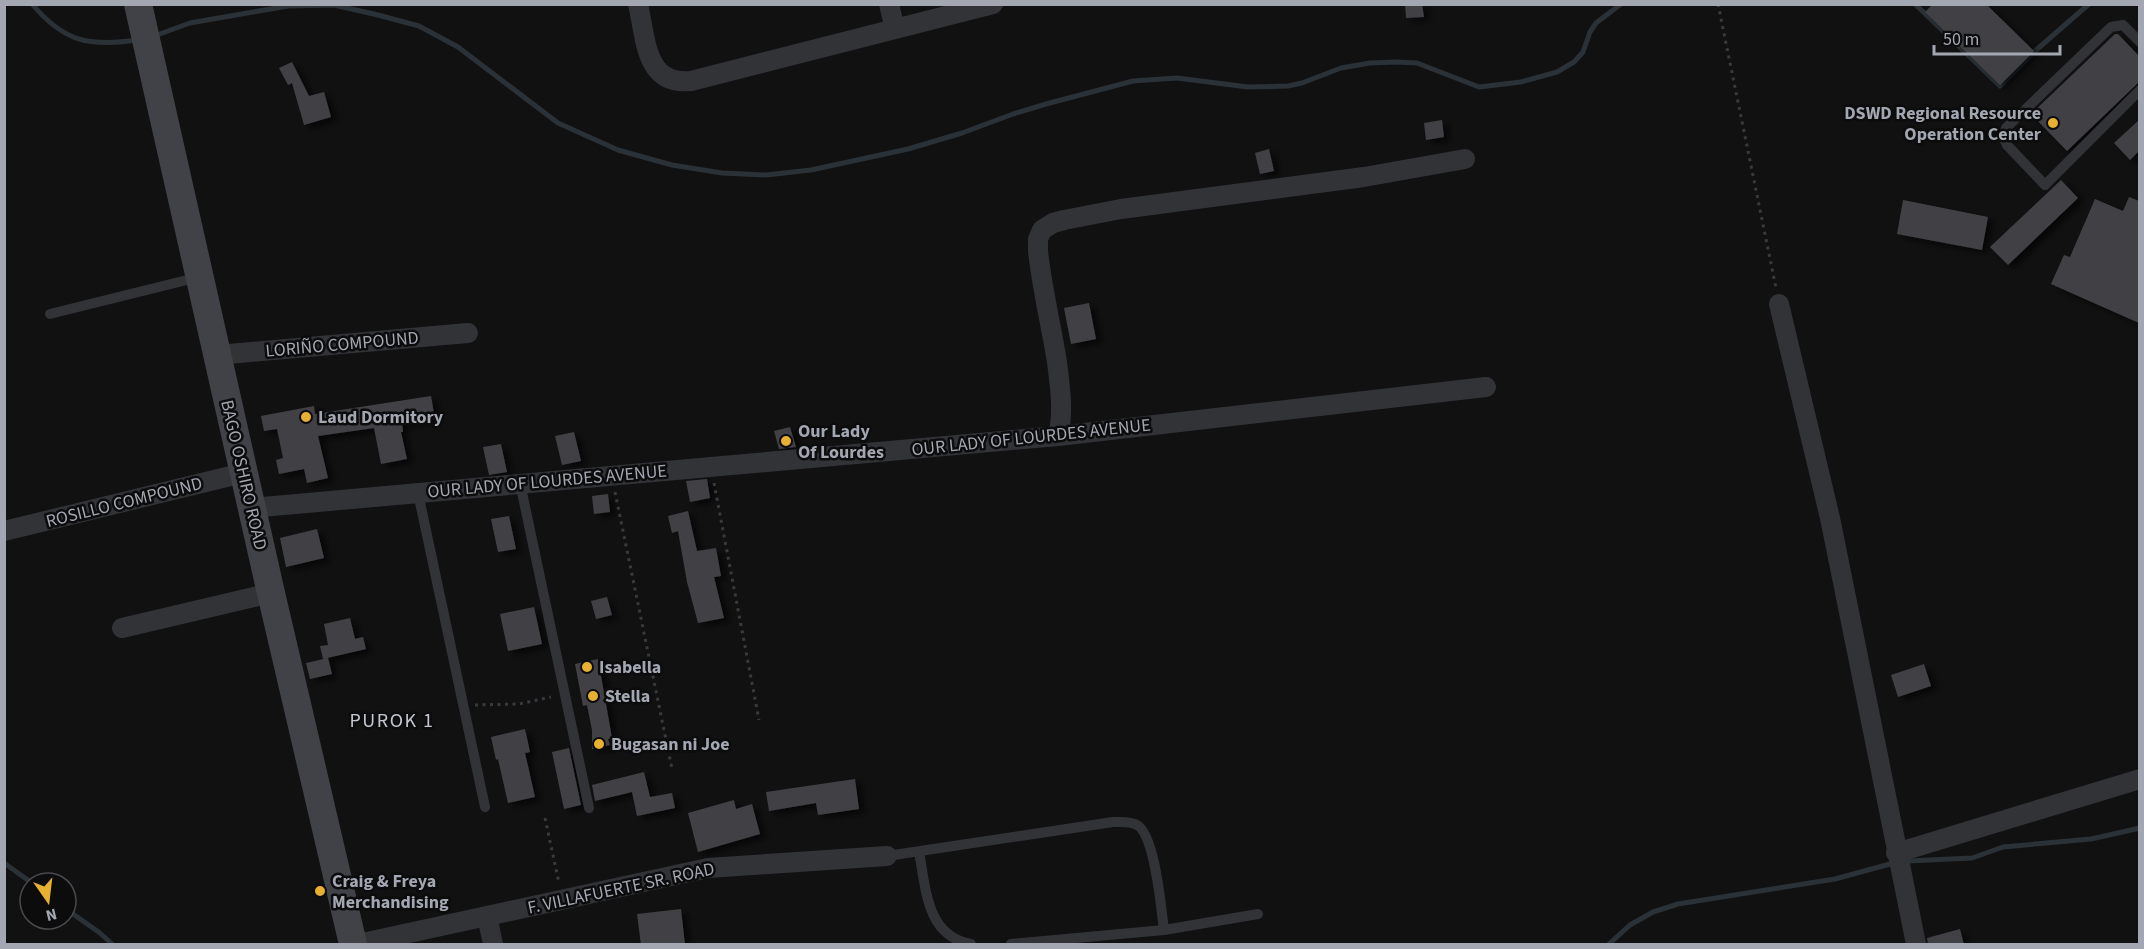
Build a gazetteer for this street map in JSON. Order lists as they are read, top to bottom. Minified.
{"streets":{"street":["LORIÑO COMPOUND","OUR LADY OF LOURDES AVENUE","BAGO OSHIRO ROAD","ROSILLO COMPOUND","F. VILLAFUERTE SR. ROAD"]},"crossings":[["LORIÑO COMPOUND","BAGO OSHIRO ROAD"],["OUR LADY OF LOURDES AVENUE","BAGO OSHIRO ROAD"],["BAGO OSHIRO ROAD","ROSILLO COMPOUND"]],"districts":["PUROK 1"],"places":["DSWD Regional Resource Operation Center","Laud Dormitory","Our Lady Of Lourdes","Isabella","Stella","Bugasan ni Joe","Craig & Freya Merchandising"],"scale_bar":"50 m","north":"bottom"}
